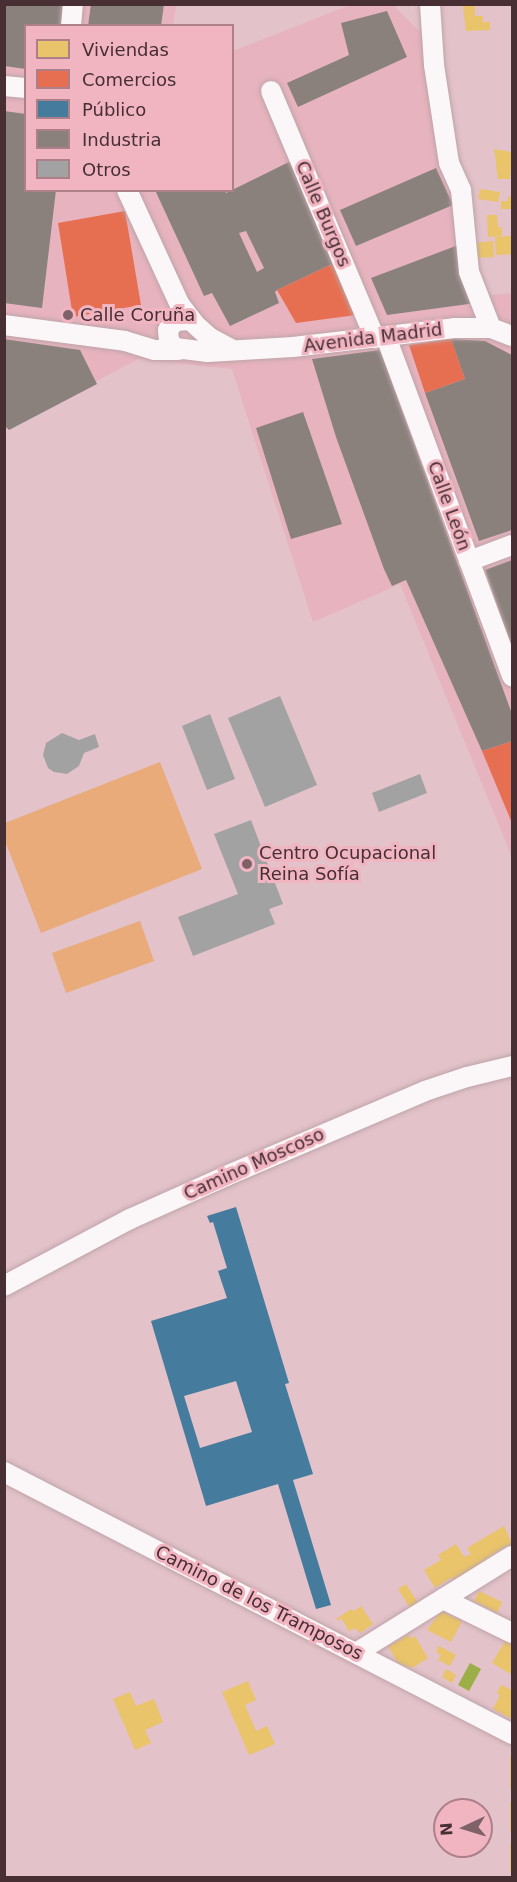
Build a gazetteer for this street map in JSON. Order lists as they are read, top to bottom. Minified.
{"streets":{"street":["Calle Burgos","Avenida Madrid","Calle León","Camino Moscoso","Camino de los Tramposos"]},"crossings":[["Calle Burgos","Avenida Madrid"],["Calle Burgos","Calle León"],["Avenida Madrid","Calle León"]],"places":["Calle Coruña","Centro Ocupacional Reina Sofía"],"legend":["Viviendas","Comercios","Público","Industria","Otros"],"north":"left"}
